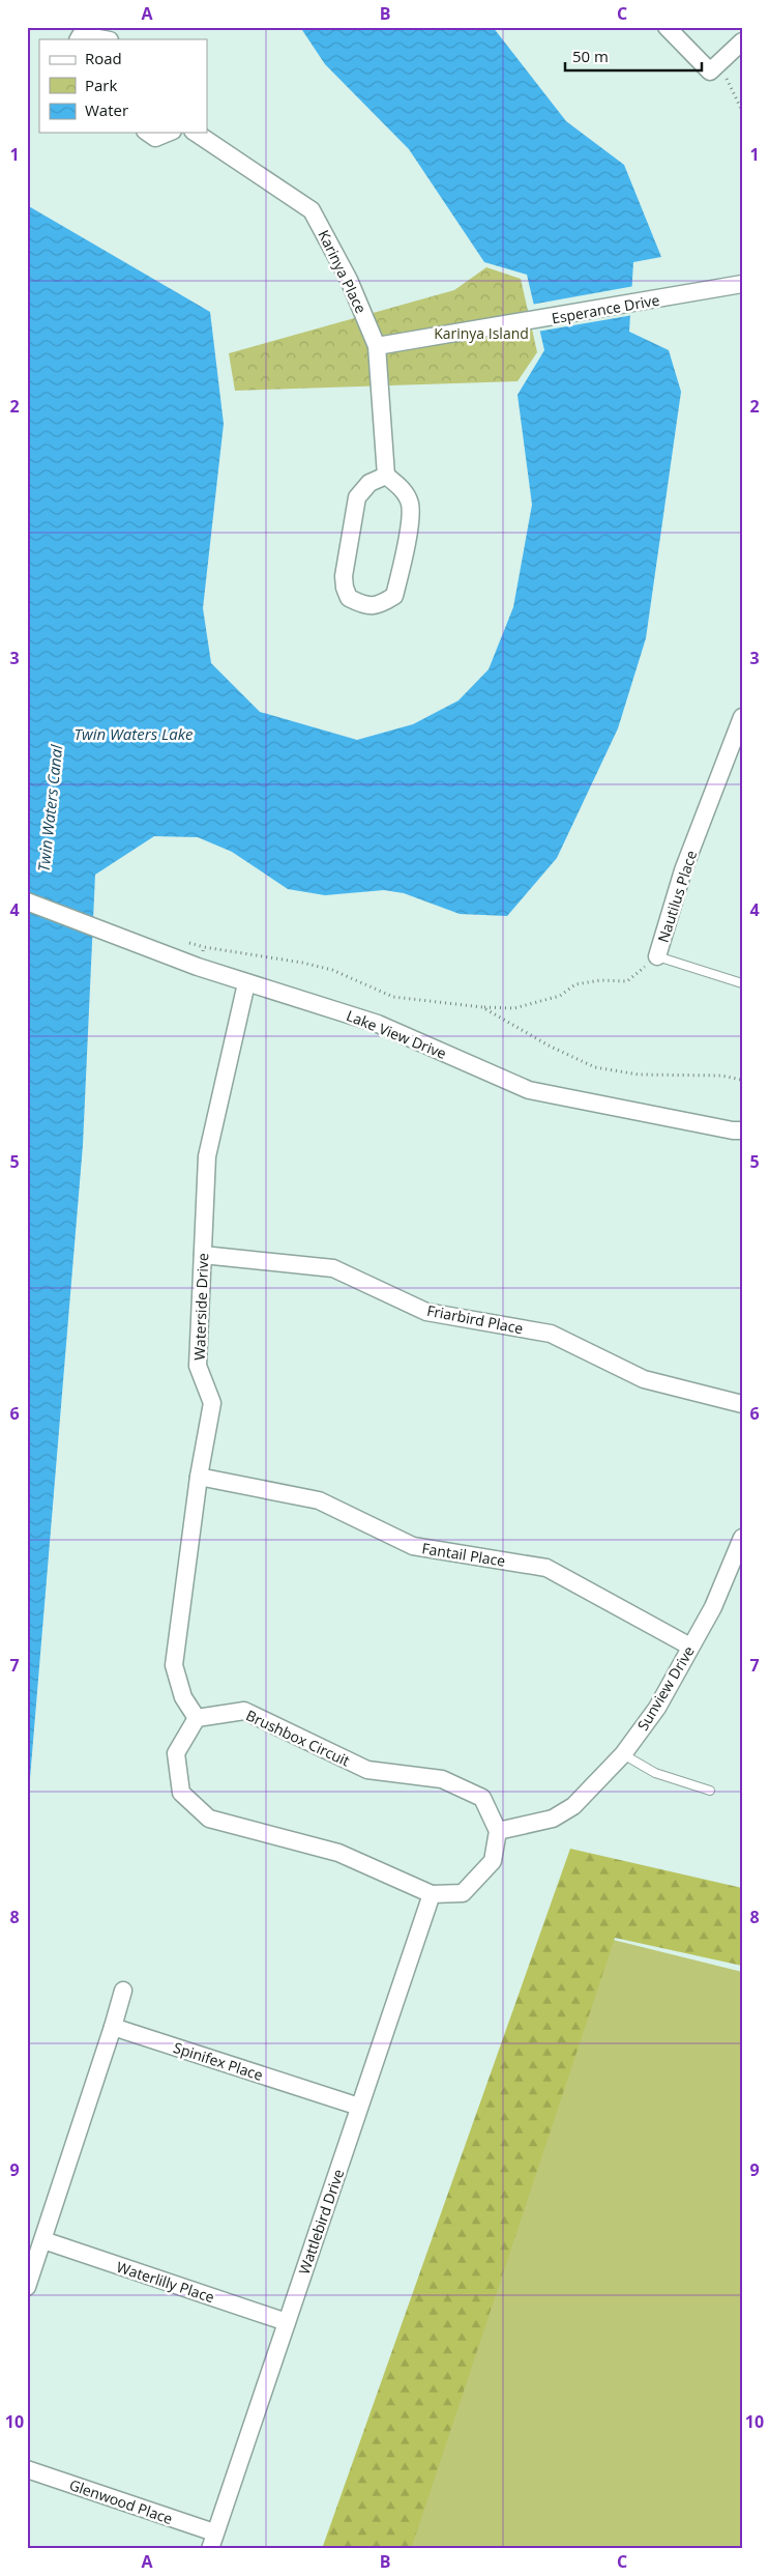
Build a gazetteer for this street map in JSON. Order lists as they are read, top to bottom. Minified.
{"streets":{"street":["Karinya Place","Esperance Drive","Nautilus Place","Lake View Drive","Waterside Drive","Friarbird Place","Fantail Place","Sunview Drive","Brushbox Circuit","Spinifex Place","Wattlebird Drive","Waterlilly Place","Glenwood Place"]},"crossings":[["Karinya Place","Esperance Drive"],["Lake View Drive","Waterside Drive"],["Waterside Drive","Friarbird Place"],["Waterside Drive","Fantail Place"],["Waterside Drive","Brushbox Circuit"],["Fantail Place","Sunview Drive"],["Sunview Drive","Brushbox Circuit"],["Spinifex Place","Wattlebird Drive"],["Wattlebird Drive","Waterlilly Place"],["Wattlebird Drive","Glenwood Place"]],"water":["Twin Waters Lake","Twin Waters Canal"],"parks":["Karinya Island"],"legend":["Road","Park","Water"],"scale_bar":"50 m","grid":{"columns":["A","B","C"],"rows":["1","2","3","4","5","6","7","8","9","10"]}}
